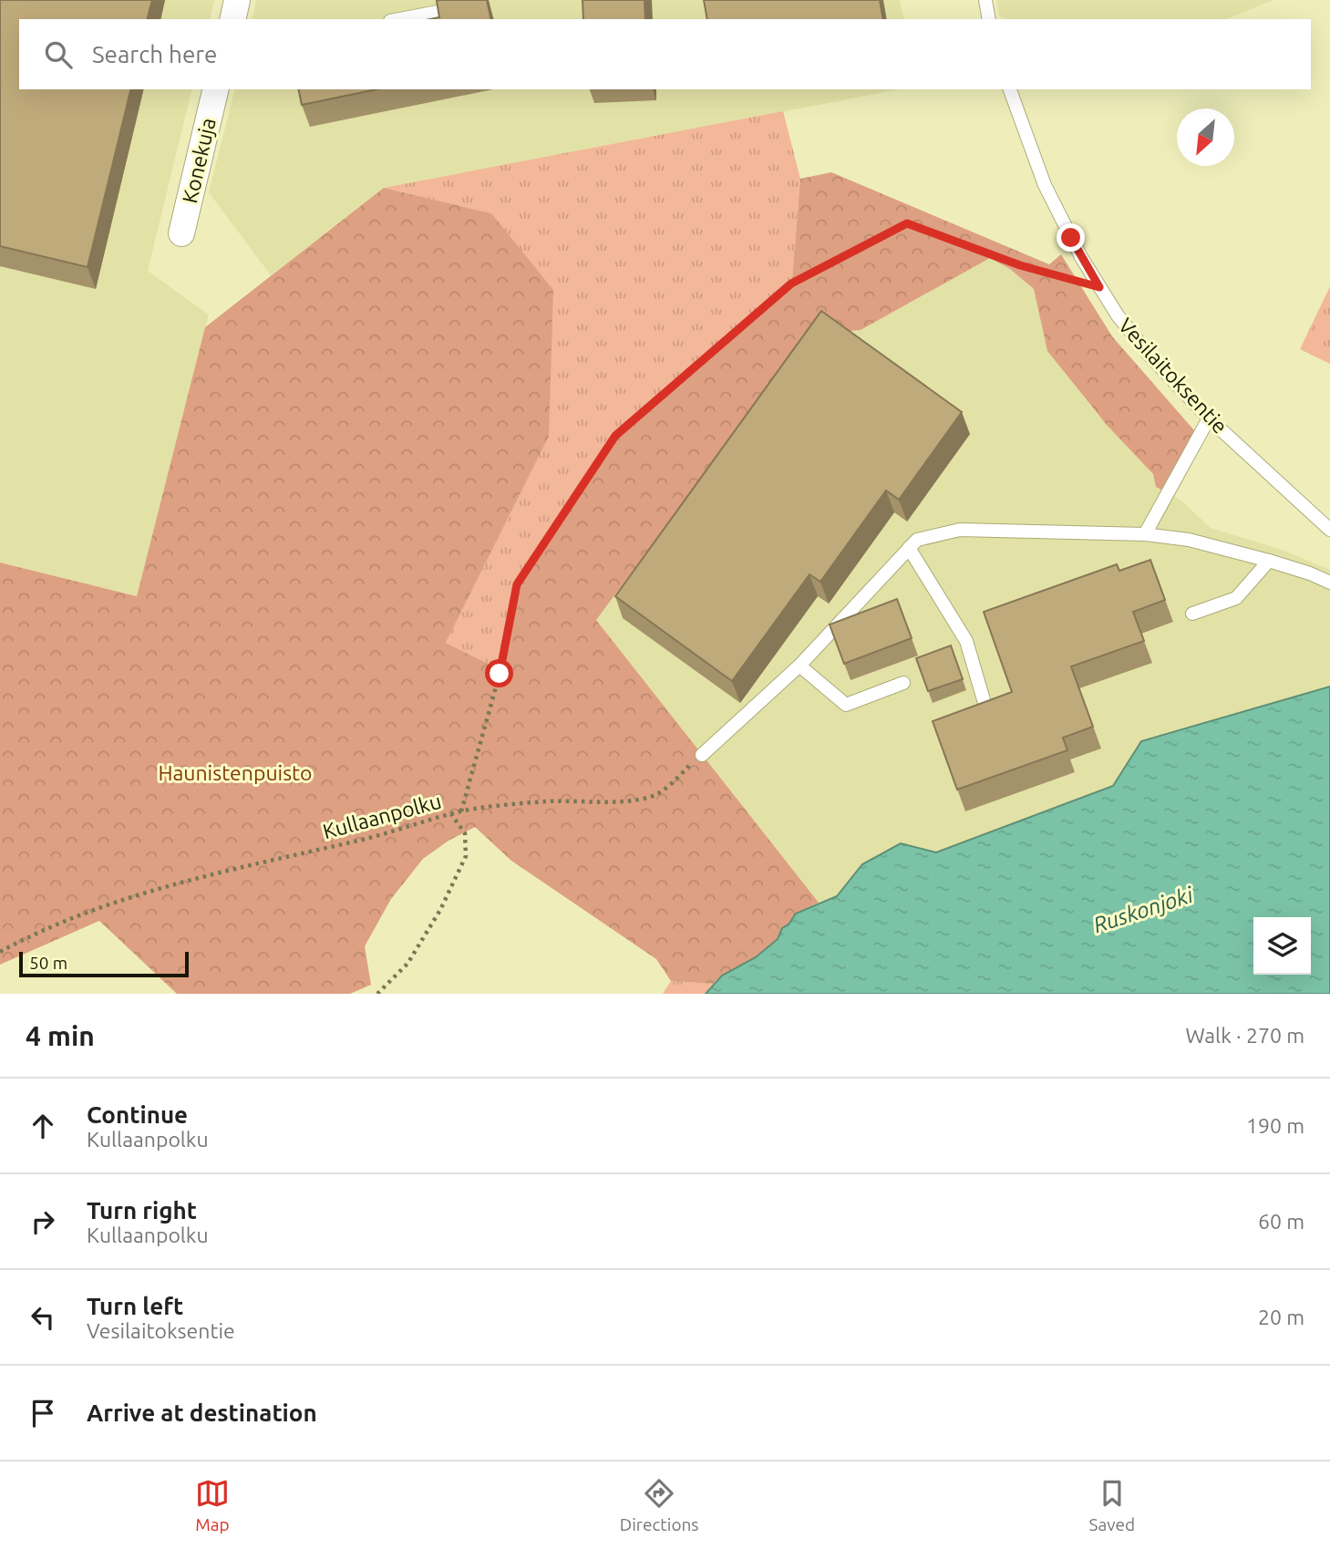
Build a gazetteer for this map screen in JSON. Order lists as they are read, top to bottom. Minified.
{"streets":{"street":["Konekuja"],"lane":["Vesilaitoksentie"],"path":["Kullaanpolku"]},"crossings":[["Vesilaitoksentie","Kullaanpolku"]],"water":["Ruskonjoki"],"parks":["Haunistenpuisto"],"scale_bar":"50 m","north":"bottom left","page":{"search":"Search here","scale":"50 m","heading":["4 min","Walk · 270 m"],"list":[["Continue","Kullaanpolku","190 m"],["Turn right","Kullaanpolku","60 m"],["Turn left","Vesilaitoksentie","20 m"],"Arrive at destination"],"nav":["Map","Directions","Saved"]}}
